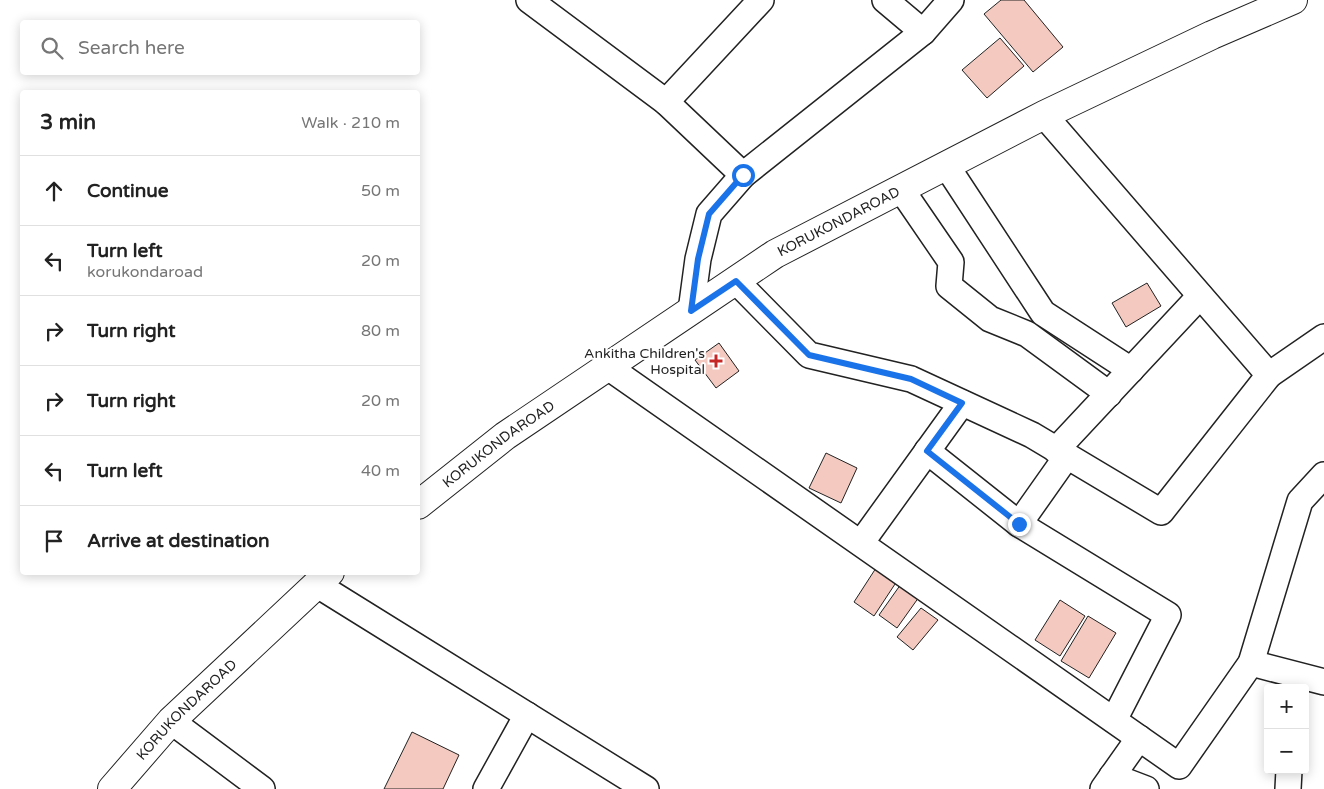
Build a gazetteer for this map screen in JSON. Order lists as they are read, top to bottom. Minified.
{"streets":{"main road":["KORUKONDAROAD"]},"places":{"health":["Ankitha Children's Hospital"]},"page":{"search":"Search here","heading":["3 min","Walk · 210 m"],"list":[["Continue","50 m"],["Turn left","korukondaroad","20 m"],["Turn right","80 m"],["Turn right","20 m"],["Turn left","40 m"],"Arrive at destination"],"map_buttons":["+","−"]}}
